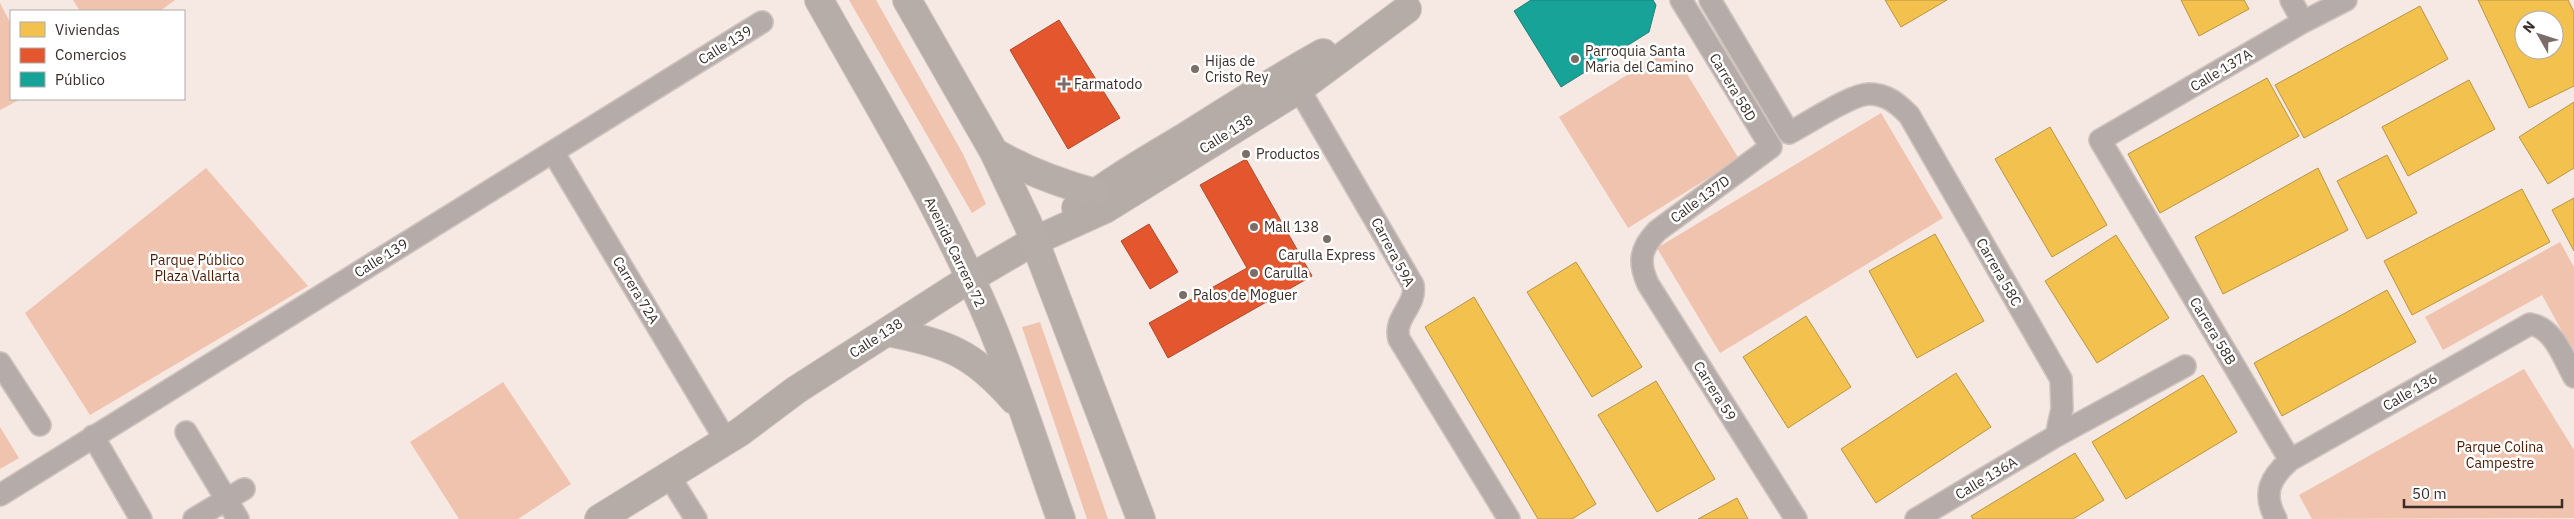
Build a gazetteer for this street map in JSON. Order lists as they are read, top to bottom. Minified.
{"streets":{"highway":["Avenida Carrera 72"],"main road":["Calle 138"],"street":["Calle 139","Calle 137A","Carrera 58D","Calle 137D","Carrera 59A","Carrera 58C","Carrera 72A","Carrera 58B","Carrera 59","Calle 136","Calle 136A"]},"crossings":[["Calle 139","Carrera 72A"],["Calle 137A","Carrera 58B"],["Carrera 58D","Calle 137D"],["Carrera 58D","Carrera 58C"],["Calle 138","Avenida Carrera 72"],["Calle 138","Carrera 59A"],["Calle 138","Carrera 72A"],["Calle 137D","Carrera 59"],["Carrera 58C","Calle 136A"],["Carrera 58B","Calle 136"]],"parks":["Parque Público Plaza Vallarta","Parque Colina Campestre"],"places":{"other":["Parroquia Santa Maria del Camino","Hijas de Cristo Rey","Productos","Mall 138","Carulla Express","Carulla","Palos de Moguer"],"health":["Farmatodo"]},"legend":["Viviendas","Comercios","Público"],"scale_bar":"50 m","north":"top left"}
